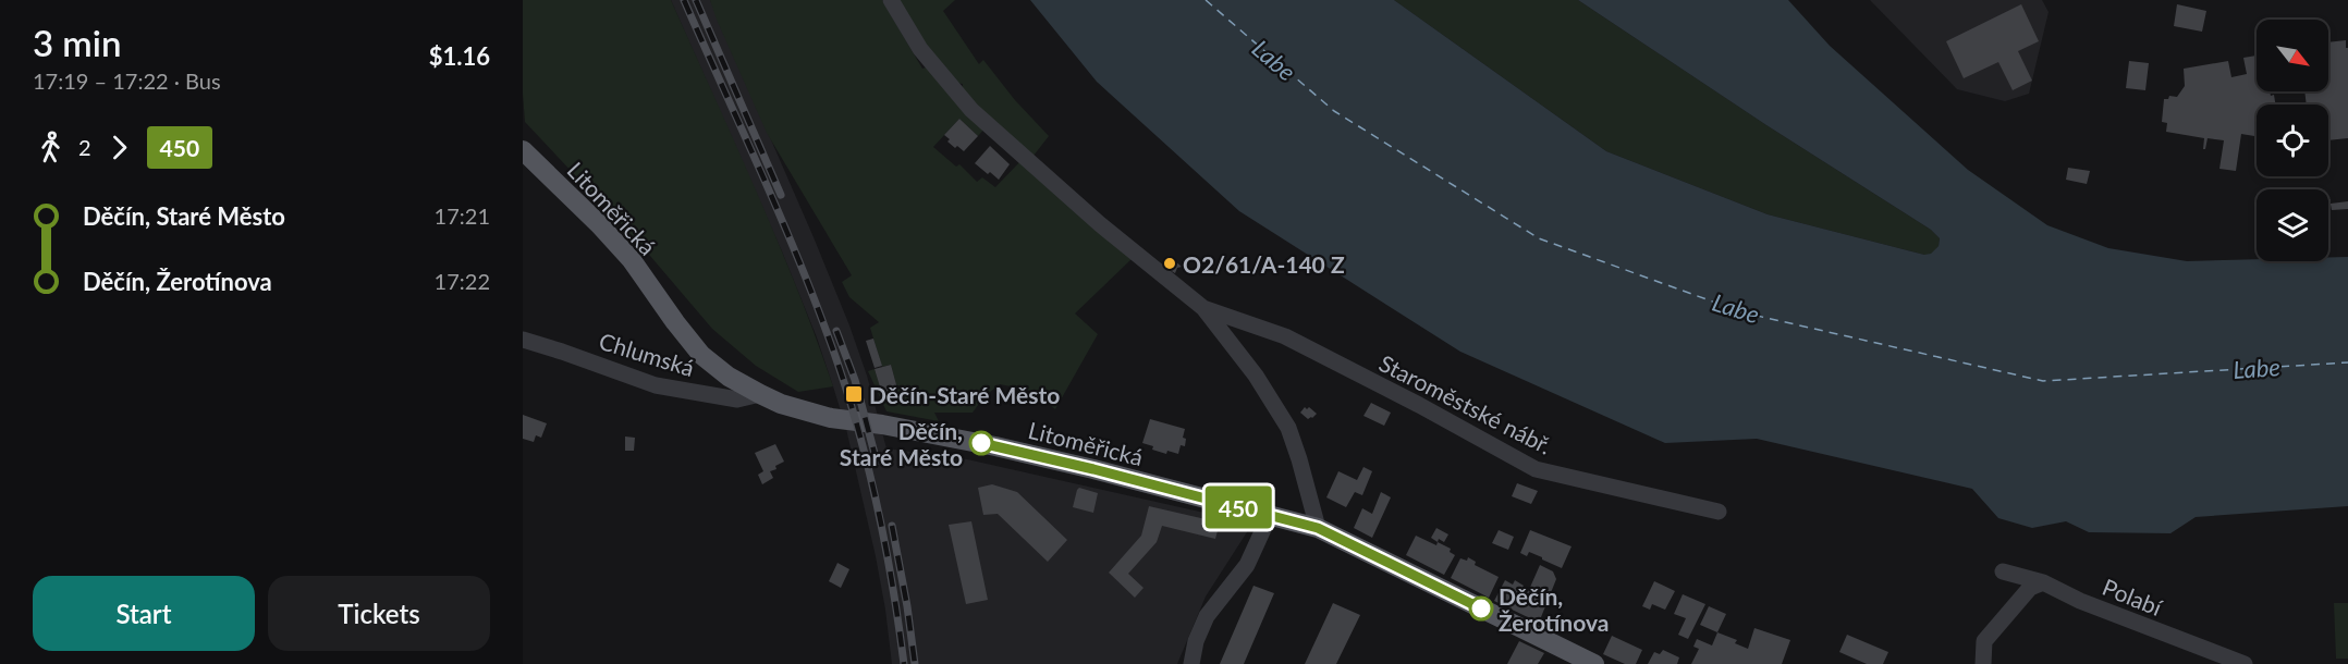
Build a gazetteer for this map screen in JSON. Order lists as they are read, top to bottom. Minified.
{"streets":{"main road":["Litoměřická"],"street":["Chlumská","Staroměstské nábř.","Polabí"]},"crossings":[["Litoměřická","Chlumská"],["Litoměřická","Staroměstské nábř."]],"water":["Labe"],"places":{"other":["O2/61/A-140 Z","Děčín, Staré Město","Děčín, Žerotínova"],"transit":["Děčín-Staré Město"]},"lines":["bus line 450"],"north":"bottom right","page":{"heading":["3 min","17:19 – 17:22 · Bus","$1.16"],"on_map":"450","legs":["2","450"],"list":[{"name":"Děčín, Staré Město","value":"17:21"},{"name":"Děčín, Žerotínova","value":"17:22"}],"buttons":["Start","Tickets"]}}
